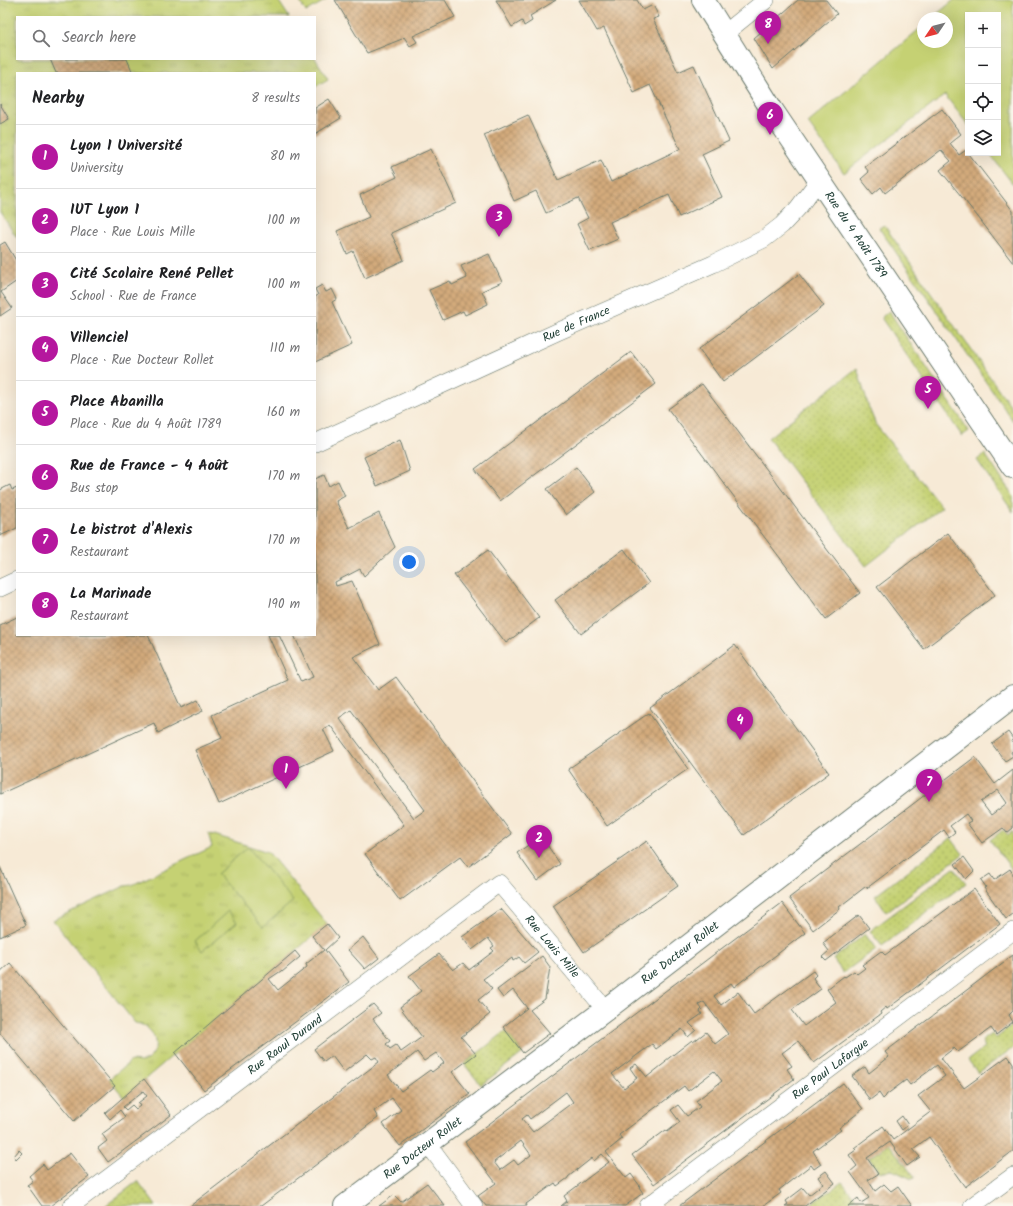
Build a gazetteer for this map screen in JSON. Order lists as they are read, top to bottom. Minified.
{"streets":{"street":["Rue du 4 Août 1789","Rue de France","Rue Louis Mille","Rue Docteur Rollet","Rue Raoul Durand","Rue Paul Lafargue"]},"crossings":[["Rue du 4 Août 1789","Rue de France"],["Rue Louis Mille","Rue Docteur Rollet"],["Rue Louis Mille","Rue Raoul Durand"]],"north":"bottom left","page":{"pins":["8","6","3","5","4","1","7","2"],"map_buttons":["+","−"],"search":"Search here","heading":["Nearby","8 results"],"list":[{"mark":"1","name":"Lyon 1 Université","note":"University","value":"80 m"},{"mark":"2","name":"IUT Lyon 1","note":"Place · Rue Louis Mille","value":"100 m"},{"mark":"3","name":"Cité Scolaire René Pellet","note":"School · Rue de France","value":"100 m"},{"mark":"4","name":"Villenciel","note":"Place · Rue Docteur Rollet","value":"110 m"},{"mark":"5","name":"Place Abanilla","note":"Place · Rue du 4 Août 1789","value":"160 m"},{"mark":"6","name":"Rue de France - 4 Août","note":"Bus stop","value":"170 m"},{"mark":"7","name":"Le bistrot d'Alexis","note":"Restaurant","value":"170 m"},{"mark":"8","name":"La Marinade","note":"Restaurant","value":"190 m"}]}}
